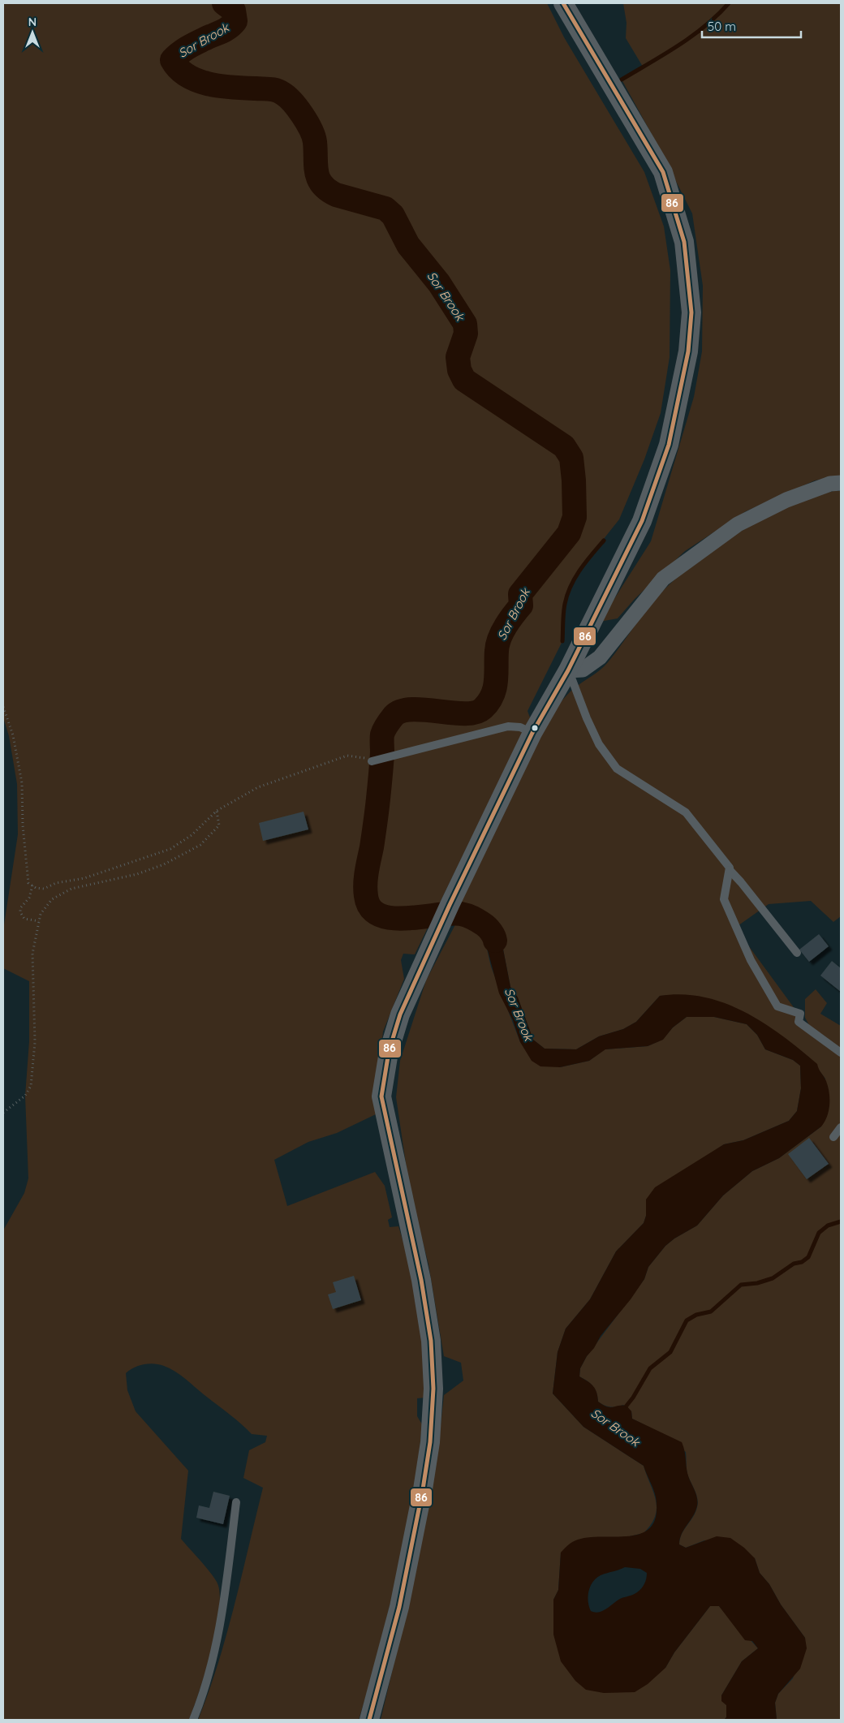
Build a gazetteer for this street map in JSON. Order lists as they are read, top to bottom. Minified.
{"water":["Sor Brook"],"lines":["transit line 86"],"scale_bar":"50 m","north":"top"}
